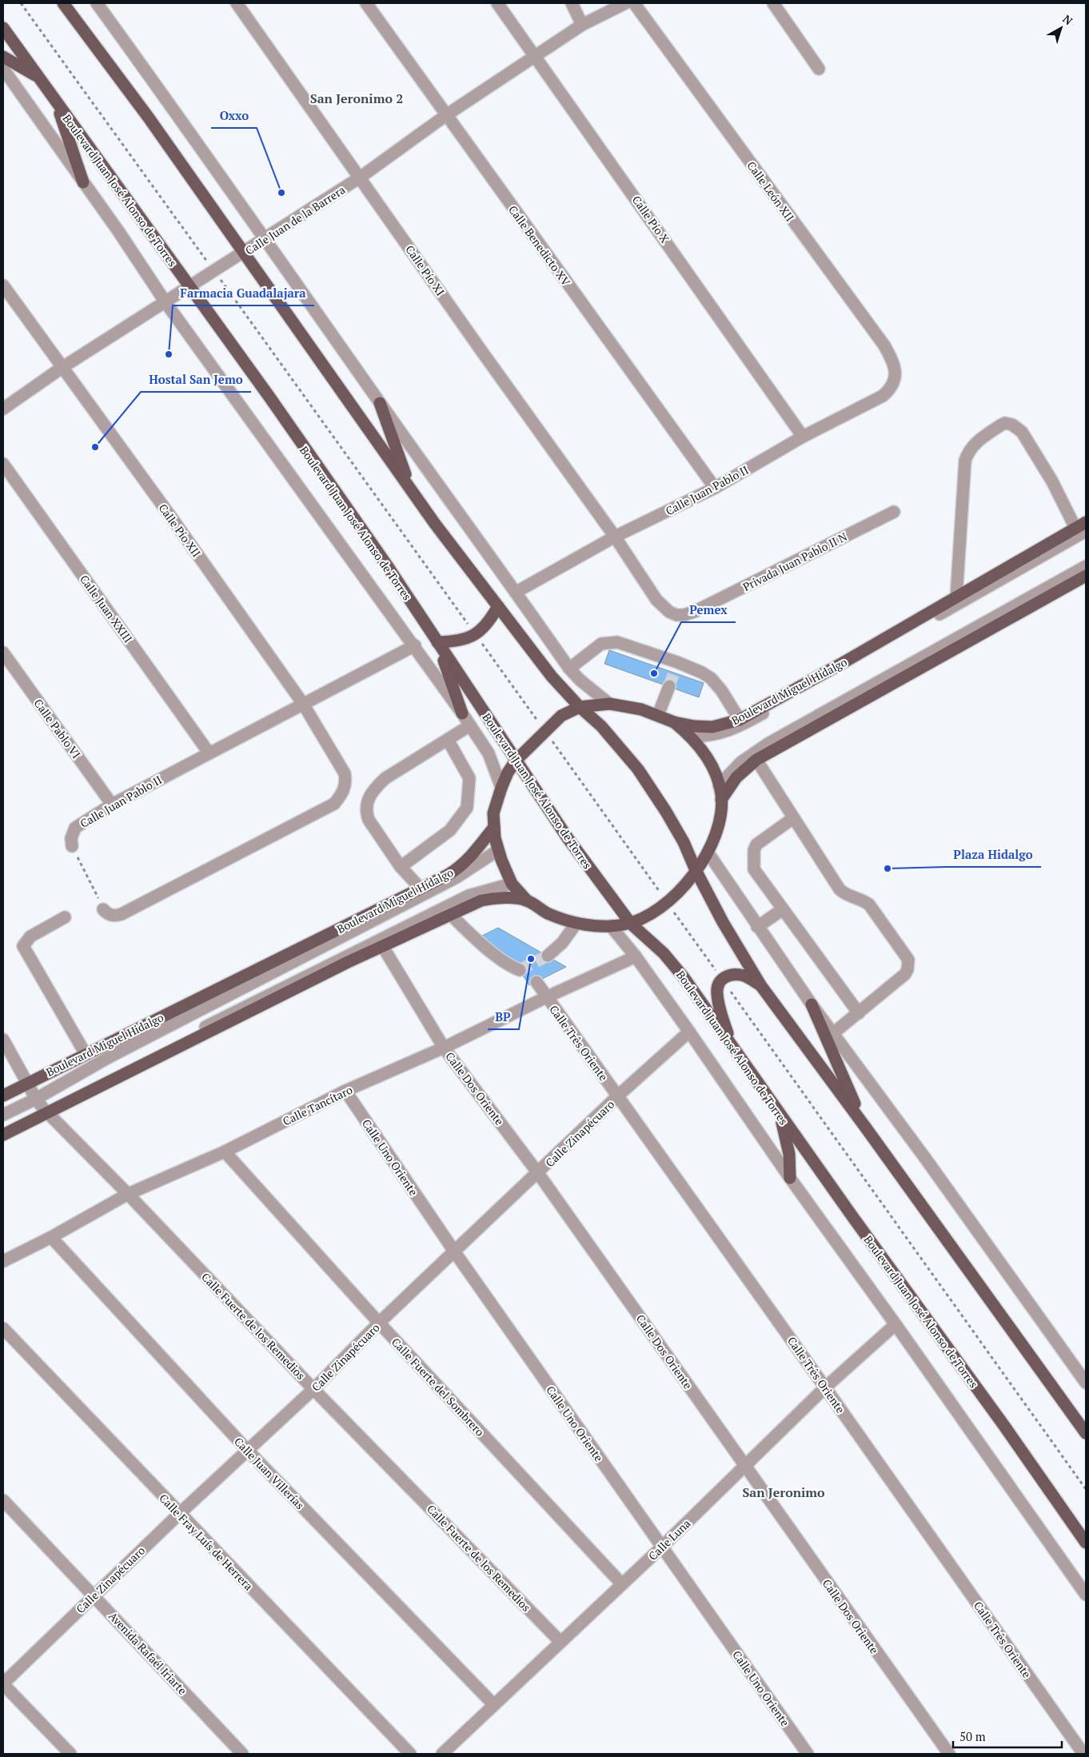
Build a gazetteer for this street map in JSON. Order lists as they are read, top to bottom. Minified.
{"streets":{"main road":["Boulevard Juan José Alonso de Torres","Boulevard Miguel Hidalgo"],"street":["Calle León XII","Calle Pío X","Calle Juan de la Barrera","Calle Benedicto XV","Calle Pío XI","Calle Juan Pablo II","Calle Pío XII","Privada Juan Pablo II N","Calle Juan XXIII","Calle Pablo VI","Calle Três Oriente","Calle Dos Oriente","Calle Tancítaro","Calle Zinapécuaro","Calle Uno Oriente","Calle Fuerte de los Remedios","Calle Fuerte del Sombrero","Calle Juan Villerías","Calle Luna","Calle Fray Luís de Herrera","Avenida Rafaél Iriarte"]},"crossings":[["Boulevard Juan José Alonso de Torres","Calle Juan de la Barrera"],["Boulevard Juan José Alonso de Torres","Calle Juan Pablo II"],["Boulevard Juan José Alonso de Torres","Boulevard Miguel Hidalgo"],["Calle León XII","Calle Juan Pablo II"],["Calle Pío X","Calle Juan de la Barrera"],["Calle Pío X","Calle Juan Pablo II"],["Calle Juan de la Barrera","Calle Benedicto XV"],["Calle Juan de la Barrera","Calle Pío XI"],["Calle Juan de la Barrera","Calle Pío XII"],["Calle Benedicto XV","Calle Juan Pablo II"],["Calle Pío XI","Calle Juan Pablo II"],["Calle Pío XI","Privada Juan Pablo II N"],["Calle Juan Pablo II","Calle Pío XII"],["Calle Juan Pablo II","Privada Juan Pablo II N"],["Calle Juan Pablo II","Calle Juan XXIII"],["Calle Juan Pablo II","Calle Pablo VI"],["Boulevard Miguel Hidalgo","Calle Fuerte de los Remedios"],["Calle Três Oriente","Calle Tancítaro"],["Calle Três Oriente","Calle Zinapécuaro"],["Calle Três Oriente","Calle Luna"],["Calle Dos Oriente","Calle Tancítaro"],["Calle Dos Oriente","Calle Zinapécuaro"],["Calle Dos Oriente","Calle Luna"],["Calle Tancítaro","Calle Uno Oriente"],["Calle Tancítaro","Calle Fuerte de los Remedios"],["Calle Tancítaro","Calle Fuerte del Sombrero"],["Calle Tancítaro","Calle Juan Villerías"],["Calle Zinapécuaro","Calle Uno Oriente"],["Calle Zinapécuaro","Calle Fuerte de los Remedios"],["Calle Zinapécuaro","Calle Fuerte del Sombrero"],["Calle Zinapécuaro","Calle Juan Villerías"],["Calle Zinapécuaro","Calle Fray Luís de Herrera"],["Calle Zinapécuaro","Avenida Rafaél Iriarte"],["Calle Uno Oriente","Calle Luna"],["Calle Fuerte de los Remedios","Calle Luna"],["Calle Fuerte del Sombrero","Calle Luna"],["Calle Juan Villerías","Calle Luna"]],"districts":["San Jeronimo 2","San Jeronimo"],"places":["Oxxo","Farmacia Guadalajara","Hostal San Jemo","Pemex","Plaza Hidalgo","BP"],"scale_bar":"50 m","north":"top right"}
